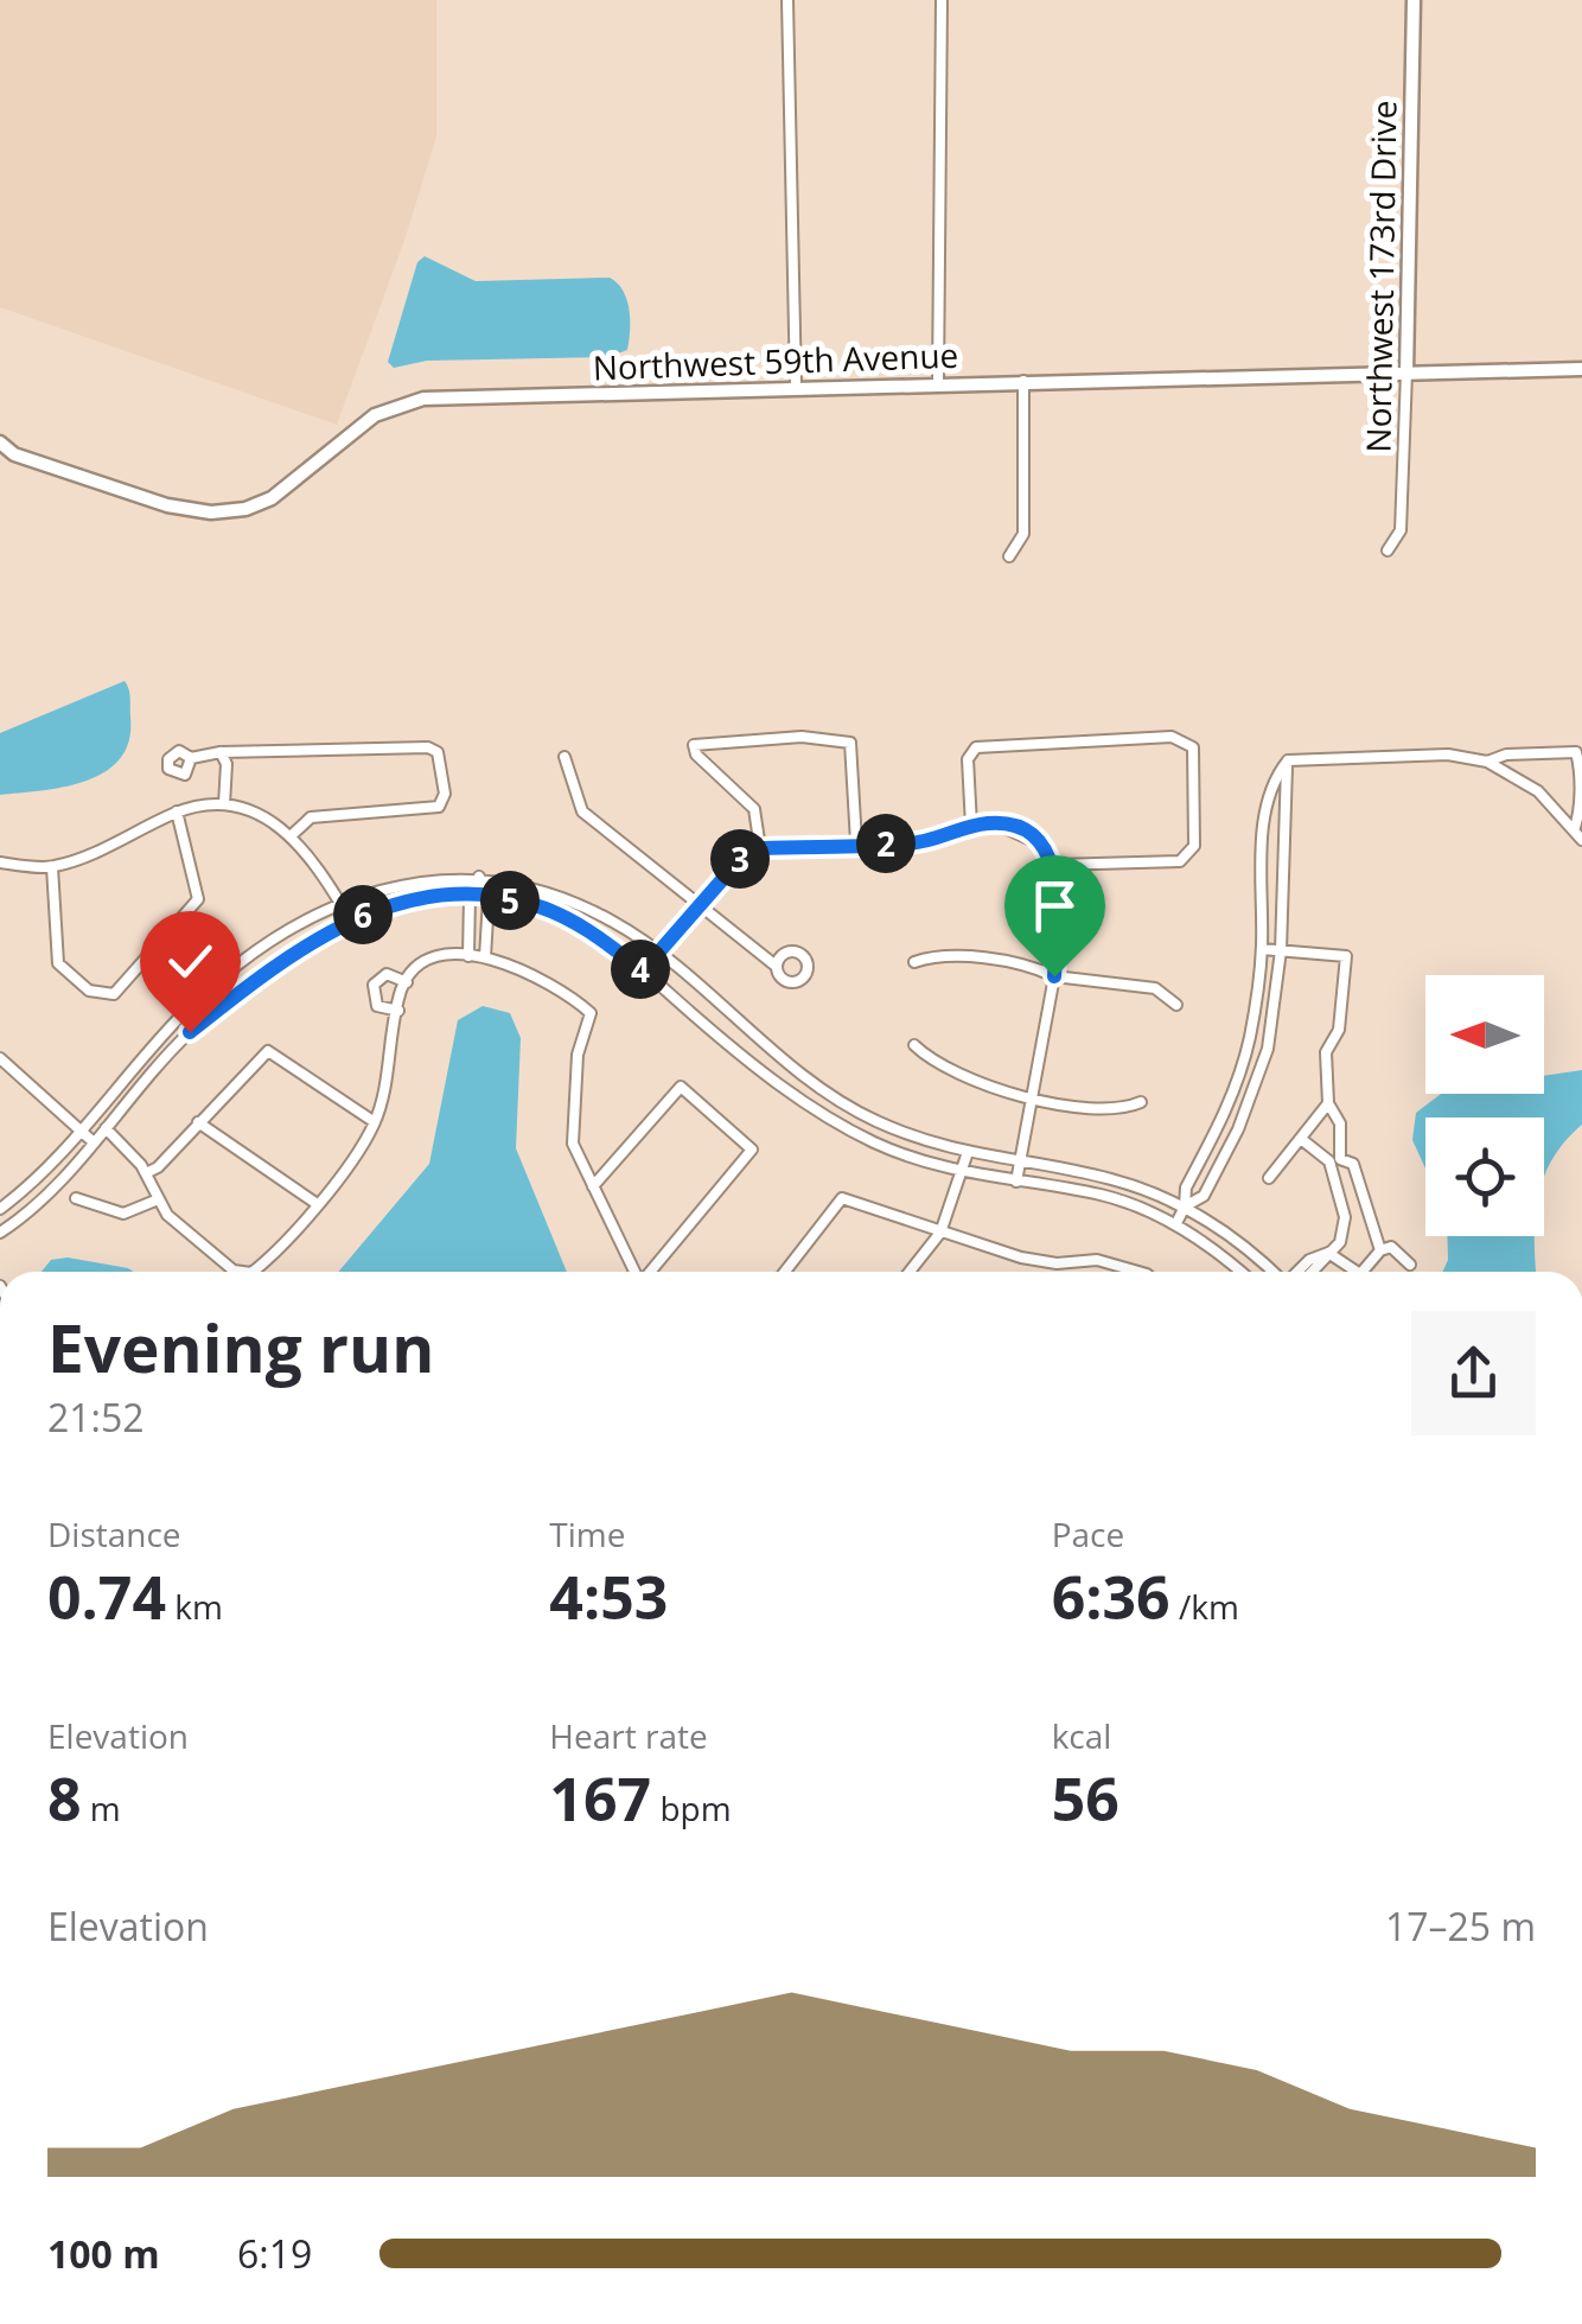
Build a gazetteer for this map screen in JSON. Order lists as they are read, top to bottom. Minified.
{"streets":{"street":["Northwest 173rd Drive","Northwest 59th Avenue"]},"crossings":[["Northwest 173rd Drive","Northwest 59th Avenue"]],"north":"left","page":{"pins":["2","3","5","6","4"],"heading":["Evening run","21:52"],"stats":[["Distance","0.74 km"],["Time","4:53"],["Pace","6:36 /km"],["Elevation","8 m"],["Heart rate","167 bpm"],["kcal","56"]],"chart":["Elevation","17–25 m"],"list":[{"name":"100 m","note":"6:19"}]}}
